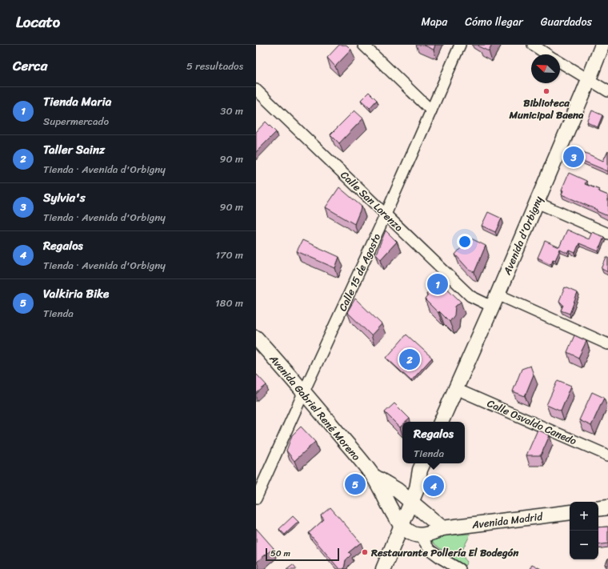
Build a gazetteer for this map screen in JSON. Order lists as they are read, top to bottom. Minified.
{"streets":{"main road":["Avenida d'Orbigny","Avenida Gabriel René Moreno","Avenida Madrid"],"street":["Calle San Lorenzo","Calle 15 de Agosto","Calle Osvaldo Canedo"]},"crossings":[["Calle San Lorenzo","Avenida d'Orbigny"],["Calle San Lorenzo","Calle 15 de Agosto"],["Avenida d'Orbigny","Calle Osvaldo Canedo"],["Calle 15 de Agosto","Avenida Gabriel René Moreno"]],"places":["Biblioteca Municipal Baena","Restaurante Pollería El Bodegón"],"scale_bar":"50 m","north":"top left","page":{"header":"Locato","nav":["Mapa","Cómo llegar","Guardados"],"heading":["Cerca","5 resultados"],"list":[{"mark":"1","name":"Tienda Maria","note":"Supermercado","value":"30 m"},{"mark":"2","name":"Taller Sainz","note":"Tienda · Avenida d'Orbigny","value":"90 m"},{"mark":"3","name":"Sylvia's","note":"Tienda · Avenida d'Orbigny","value":"90 m"},{"mark":"4","name":"Regalos","note":"Tienda · Avenida d'Orbigny","value":"170 m"},{"mark":"5","name":"Valkiria Bike","note":"Tienda","value":"180 m"}],"pins":["3","1","2","5","4"],"popup":["Regalos","Tienda"],"map_buttons":["+","−"],"scale":"50 m"}}
